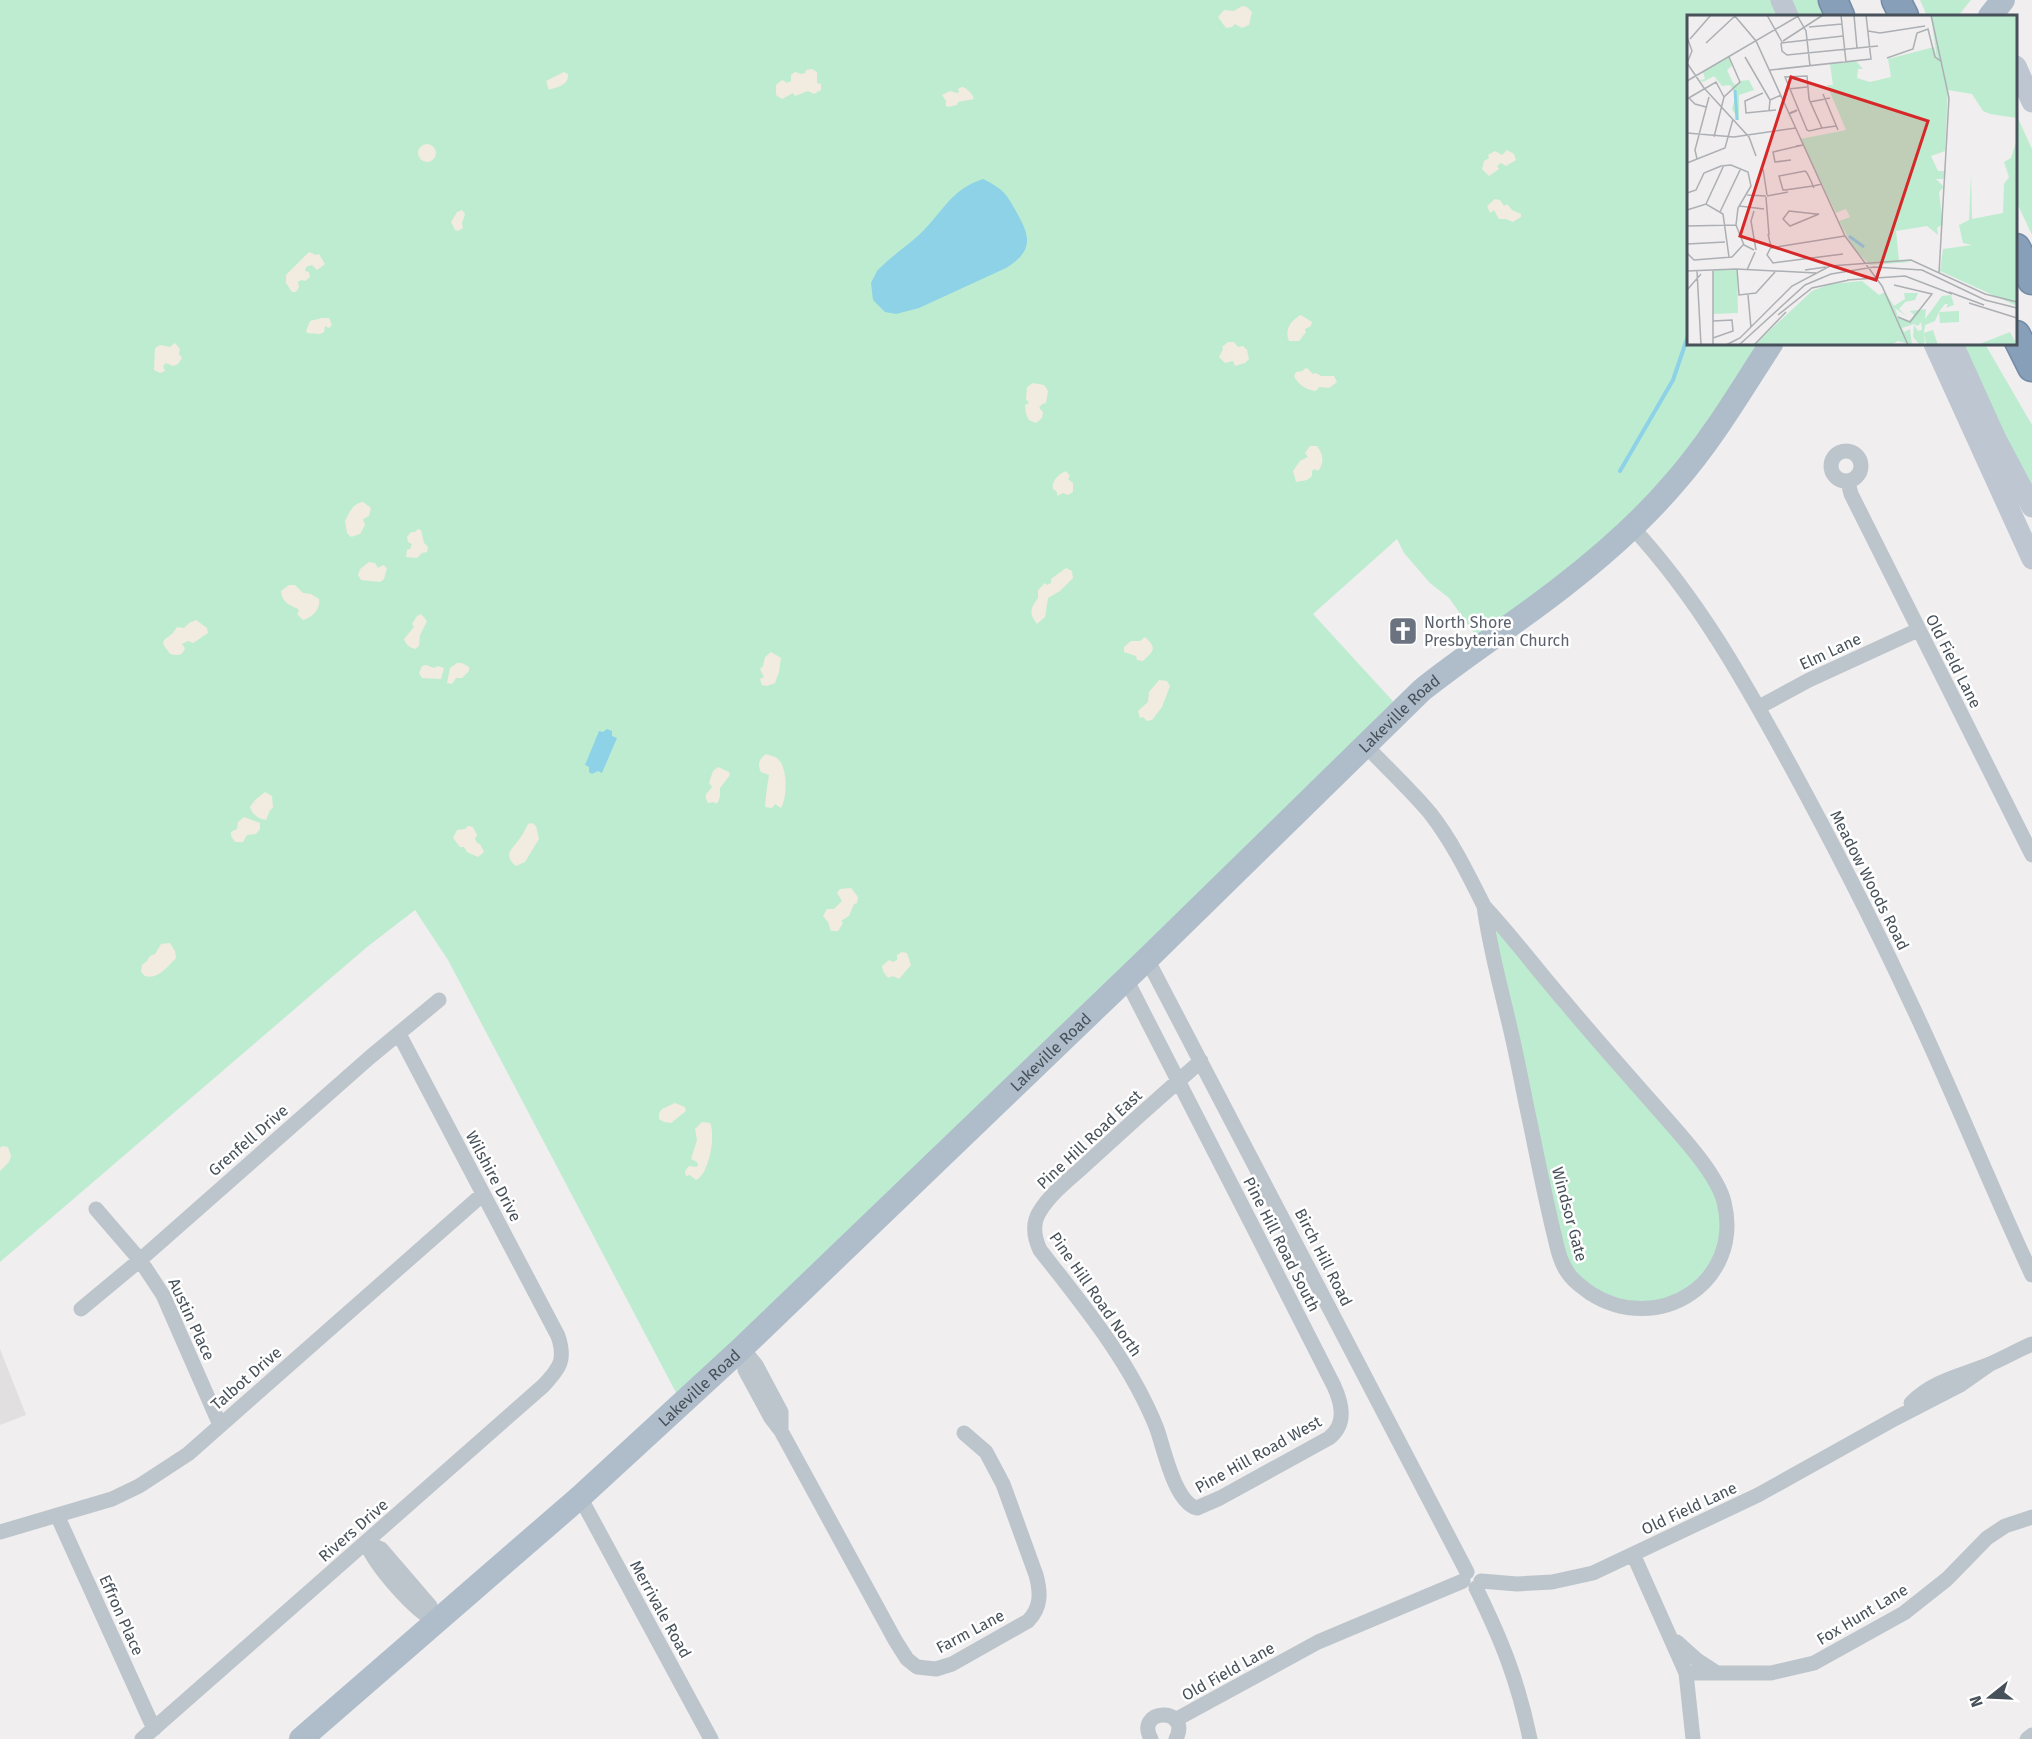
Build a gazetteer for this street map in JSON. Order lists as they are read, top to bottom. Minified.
{"streets":{"main road":["Lakeville Road"],"street":["Elm Lane","Old Field Lane","Meadow Woods Road","Pine Hill Road East","Grenfell Drive","Wilshire Drive","Windsor Gate","Pine Hill Road South","Birch Hill Road","Pine Hill Road North","Austin Place","Talbot Drive","Pine Hill Road West","Rivers Drive","Merrivale Road","Fox Hunt Lane","Effron Place","Farm Lane"]},"crossings":[["Elm Lane","Old Field Lane"],["Elm Lane","Meadow Woods Road"],["Old Field Lane","Birch Hill Road"],["Lakeville Road","Meadow Woods Road"],["Lakeville Road","Windsor Gate"],["Lakeville Road","Pine Hill Road South"],["Lakeville Road","Birch Hill Road"],["Lakeville Road","Merrivale Road"],["Lakeville Road","Farm Lane"],["Pine Hill Road East","Pine Hill Road South"],["Pine Hill Road East","Birch Hill Road"],["Pine Hill Road East","Pine Hill Road North"],["Grenfell Drive","Wilshire Drive"],["Grenfell Drive","Austin Place"],["Wilshire Drive","Talbot Drive"],["Wilshire Drive","Rivers Drive"],["Pine Hill Road South","Pine Hill Road West"],["Pine Hill Road North","Pine Hill Road West"],["Austin Place","Talbot Drive"],["Talbot Drive","Effron Place"],["Rivers Drive","Effron Place"]],"places":{"church":["North Shore Presbyterian Church"]},"north":"left"}
